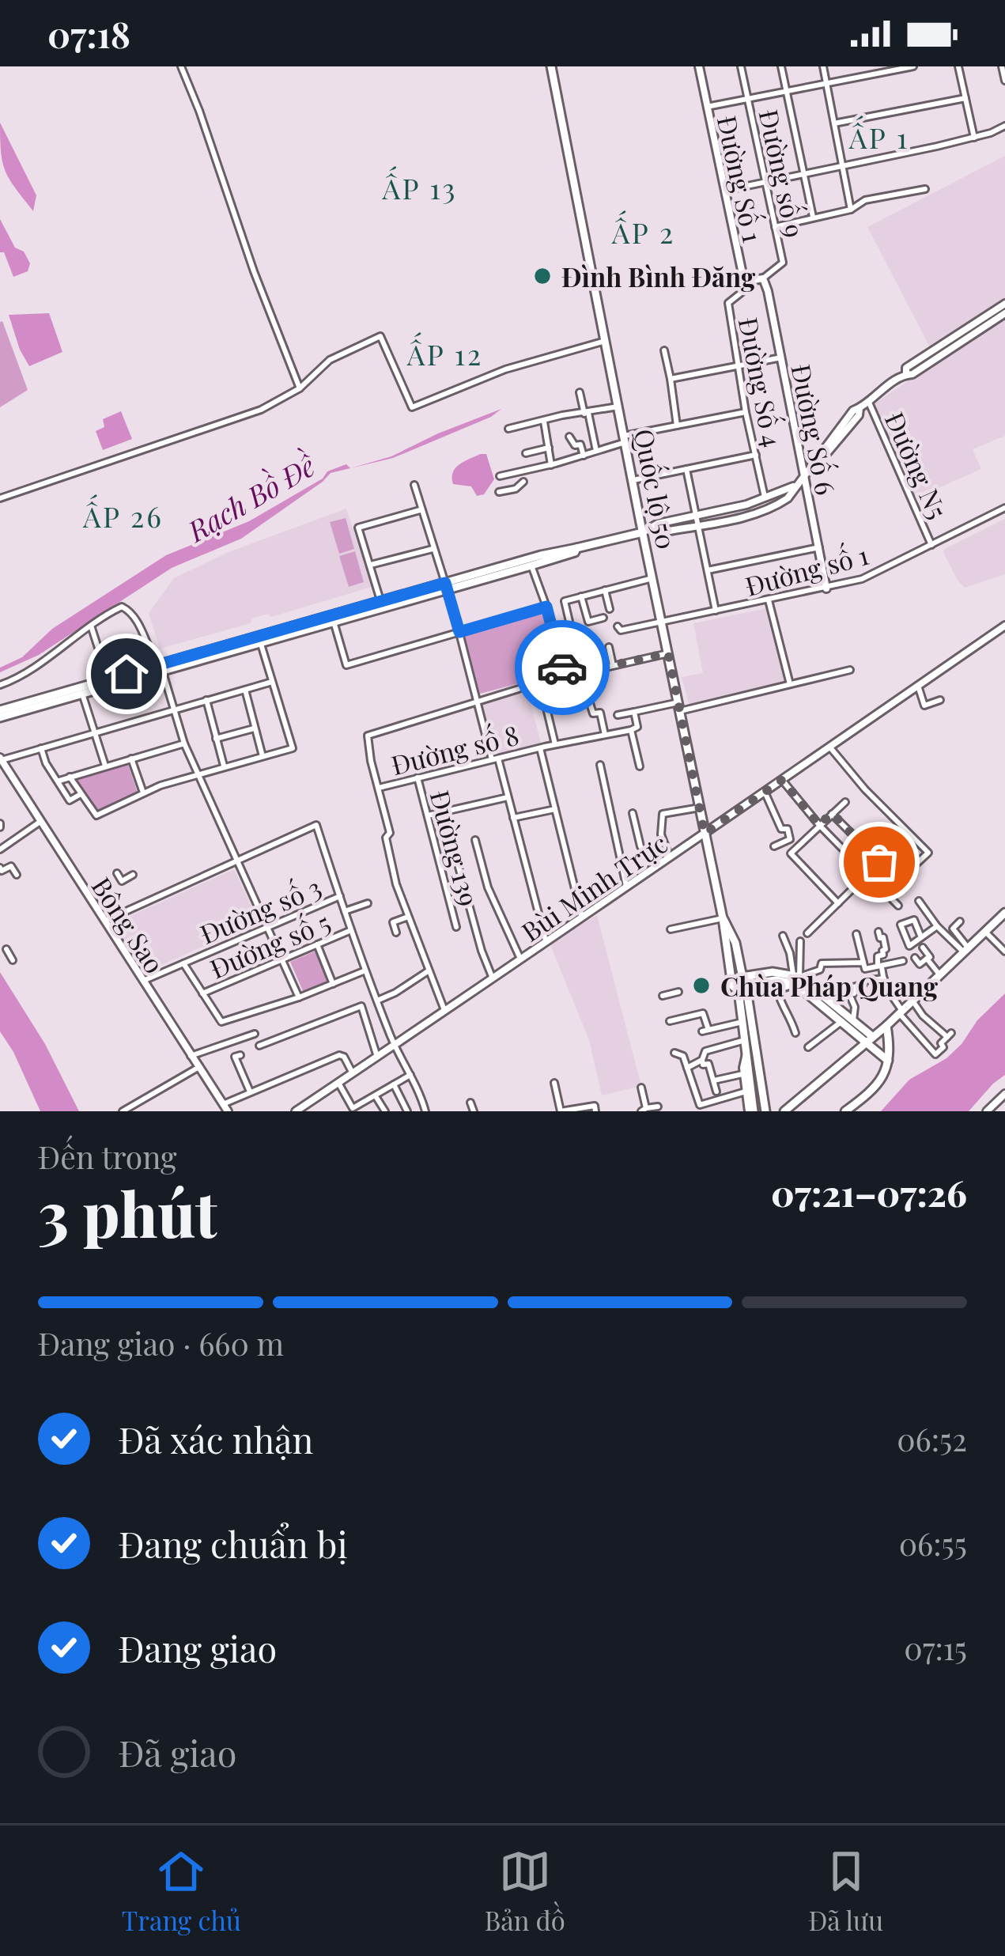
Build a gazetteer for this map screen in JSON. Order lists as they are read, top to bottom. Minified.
{"streets":{"main road":["Quốc lộ 50"],"street":["Đường số 9","Đường Số 1","Đường Số 4","Đường Số 6","Đường N5","Đường số 1","Đường số 8","Đường 139","Bùi Minh Trực","Đường số 3","Bông Sao","Đường số 5"]},"crossings":[["Đường số 9","Đường Số 1"],["Đường số 9","Đường Số 6"],["Đường Số 1","Đường Số 4"],["Đường Số 1","Đường Số 6"],["Đường Số 6","Đường số 1"],["Đường N5","Đường số 1"],["Quốc lộ 50","Đường số 1"],["Quốc lộ 50","Bùi Minh Trực"],["Đường số 8","Đường 139"],["Đường số 3","Bông Sao"]],"districts":["ẤP 1","ẤP 13","ẤP 2","ẤP 12","ẤP 26"],"water":["Rạch Bồ Đề"],"places":["Đình Bình Đăng","Chùa Pháp Quang"],"page":{"status":"07:18","heading":["3 phút","Đến trong","07:21–07:26"],"bar":"Đang giao · 660 m","list":[["Đã xác nhận","06:52"],["Đang chuẩn bị","06:55"],["Đang giao","07:15"],"Đã giao"],"tabs":["Trang chủ","Bản đồ","Đã lưu"]}}
